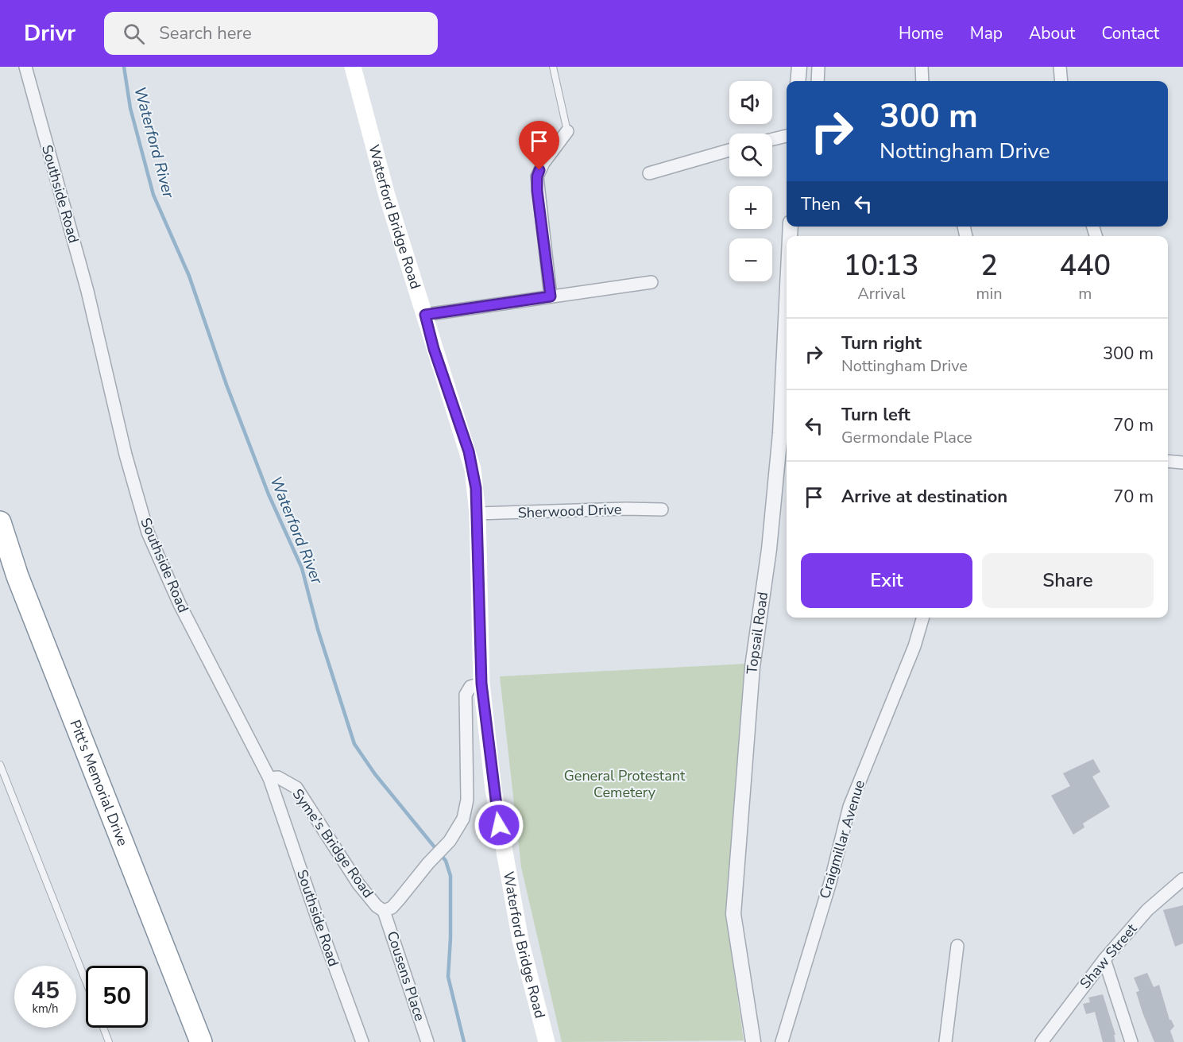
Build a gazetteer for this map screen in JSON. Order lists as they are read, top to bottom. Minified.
{"streets":{"highway":["Pitt's Memorial Drive"],"main road":["Waterford Bridge Road"],"street":["Southside Road","Sherwood Drive","Topsail Road","Craigmillar Avenue","Syme's Bridge Road","Shaw Street","Cousens Place"]},"crossings":[["Southside Road","Syme's Bridge Road"],["Waterford Bridge Road","Sherwood Drive"],["Waterford Bridge Road","Syme's Bridge Road"],["Syme's Bridge Road","Cousens Place"]],"water":["Waterford River"],"parks":["General Protestant Cemetery"],"page":{"header":"Drivr","search":"Search here","nav":["Home","Map","About","Contact"],"map_buttons":["+","−"],"turn":["300 m","Nottingham Drive"],"then":"Then","eta":["10:13","Arrival","2","min","440","m"],"list":[{"name":"Turn right","note":"Nottingham Drive","value":"300 m"},{"name":"Turn left","note":"Germondale Place","value":"70 m"},{"name":"Arrive at destination","value":"70 m"}],"buttons":["Exit","Share"],"speed":"45 km/h","limit":"50"}}
